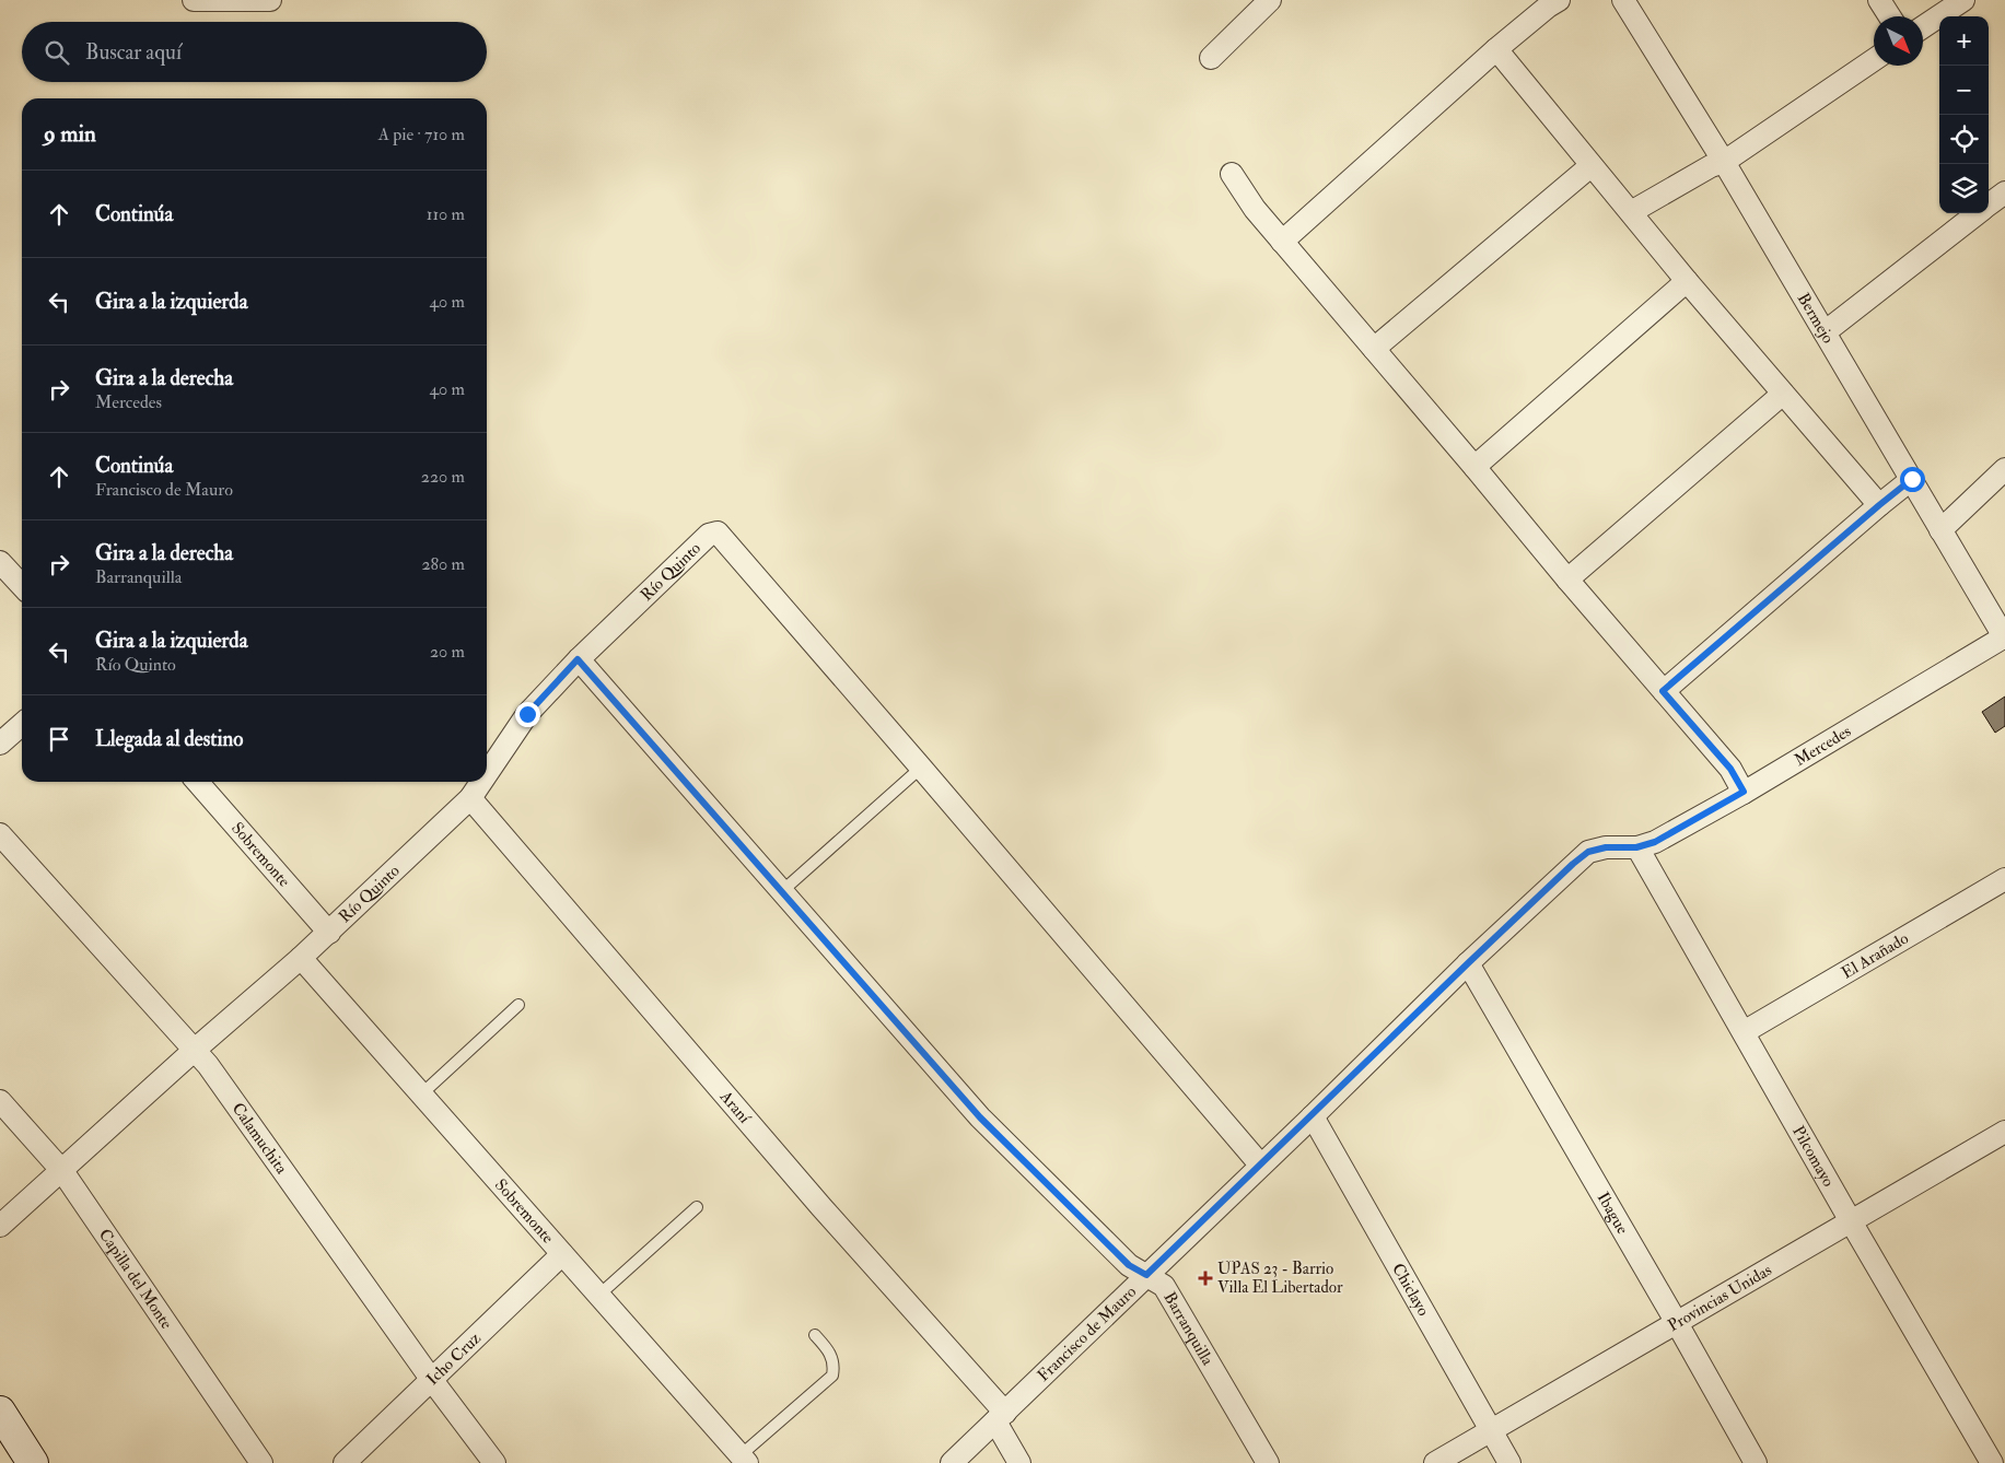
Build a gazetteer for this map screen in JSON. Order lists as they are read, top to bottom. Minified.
{"streets":{"street":["Bermejo","Río Quinto","Mercedes","Sobremonte","El Arañado","Araní","Calamuchita","Pilcomayo","Ibague","Capilla del Monte","Chiclayo","Provincias Unidas","Barranquilla","Francisco de Mauro","Icho Cruz"]},"crossings":[["Bermejo","Mercedes"],["Río Quinto","Sobremonte"],["Río Quinto","Araní"],["Río Quinto","Calamuchita"],["Río Quinto","Capilla del Monte"],["Río Quinto","Barranquilla"],["Mercedes","Pilcomayo"],["Mercedes","Francisco de Mauro"],["Sobremonte","Icho Cruz"],["El Arañado","Pilcomayo"],["Araní","Francisco de Mauro"],["Calamuchita","Icho Cruz"],["Pilcomayo","Provincias Unidas"],["Pilcomayo","Francisco de Mauro"],["Ibague","Provincias Unidas"],["Ibague","Francisco de Mauro"],["Chiclayo","Provincias Unidas"],["Chiclayo","Francisco de Mauro"],["Barranquilla","Francisco de Mauro"]],"places":{"health":["UPAS 23 - Barrio Villa El Libertador"]},"north":"bottom right","page":{"map_buttons":["+","−"],"search":"Buscar aquí","heading":["9 min","A pie · 710 m"],"list":[["Continúa","110 m"],["Gira a la izquierda","40 m"],["Gira a la derecha","Mercedes","40 m"],["Continúa","Francisco de Mauro","220 m"],["Gira a la derecha","Barranquilla","280 m"],["Gira a la izquierda","Río Quinto","20 m"],"Llegada al destino"]}}
